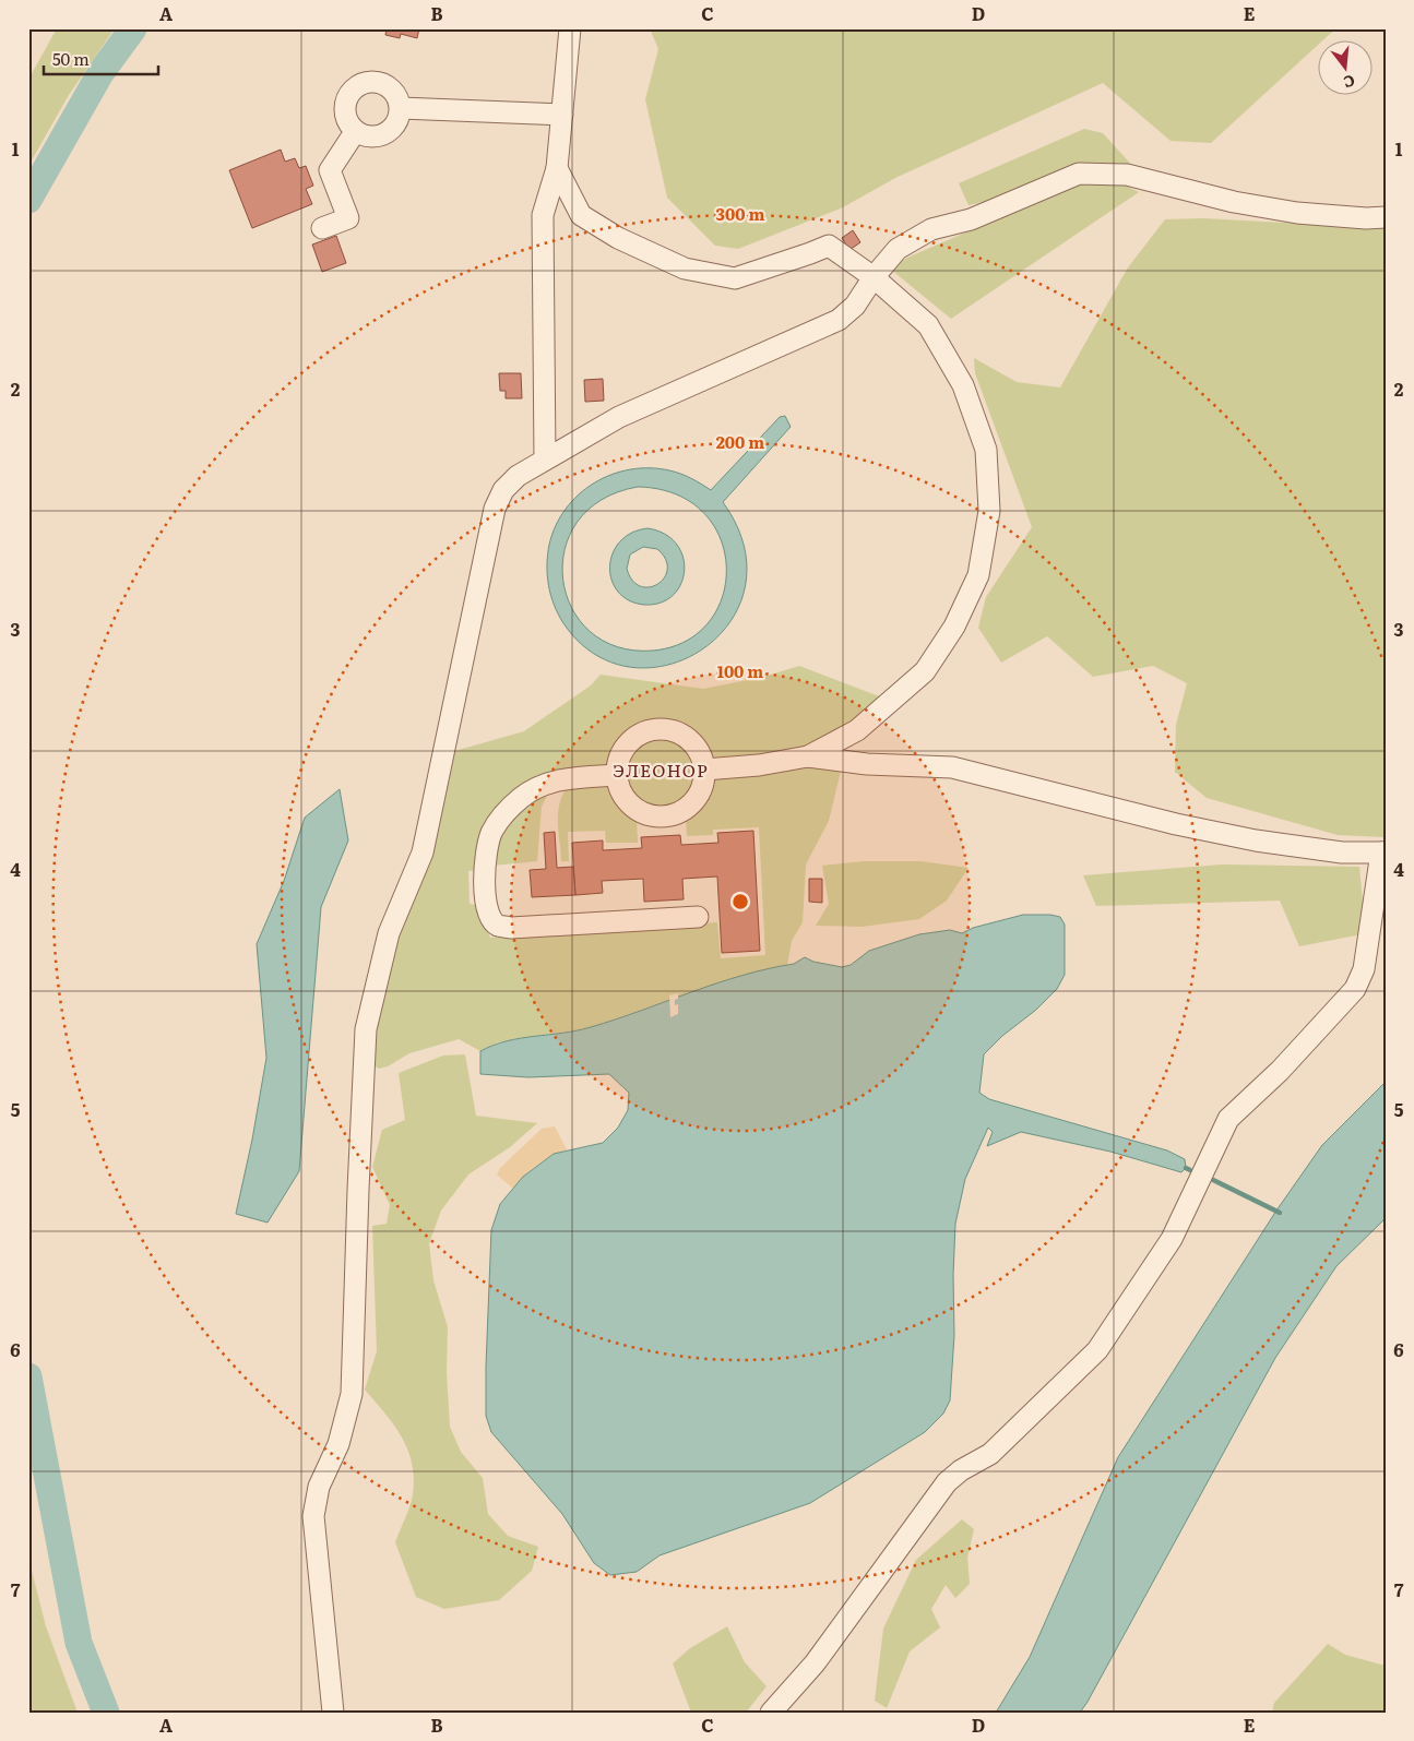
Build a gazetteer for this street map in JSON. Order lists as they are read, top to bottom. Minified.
{"districts":["ЭЛЕОНОР"],"scale_bar":"50 m","north":"bottom","grid":{"columns":["A","B","C","D","E"],"rows":["1","2","3","4","5","6","7"]},"rings":["300 m","200 m","100 m"]}
